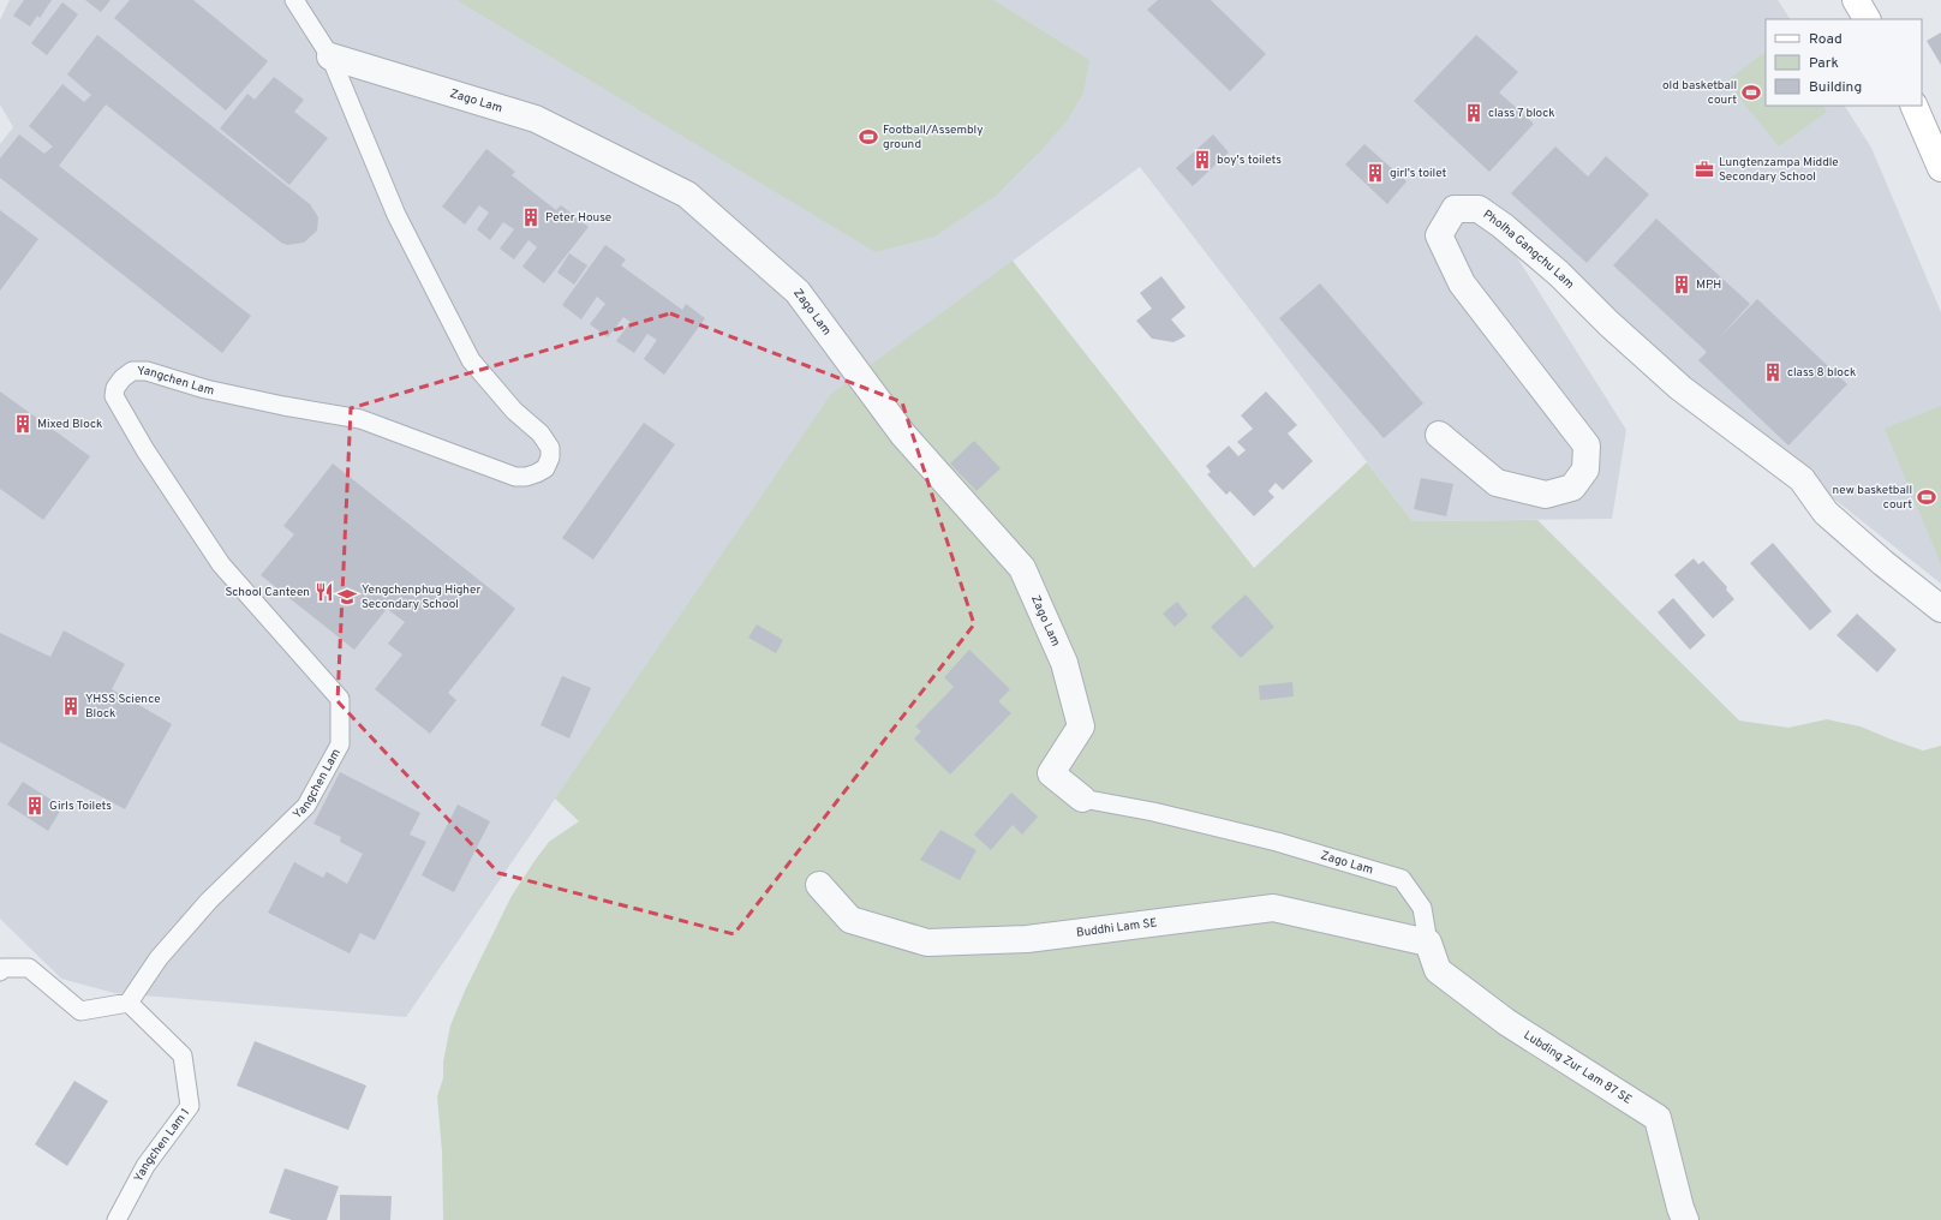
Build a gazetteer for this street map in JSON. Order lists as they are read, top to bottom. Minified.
{"streets":{"street":["Zago Lam","Pholha Gangchu Lam","Buddhi Lam SE","Lubding Zur Lam 87 SE"],"lane":["Yangchen Lam","Yangchen Lam 1"]},"crossings":[["Zago Lam","Yangchen Lam"],["Zago Lam","Buddhi Lam SE"],["Zago Lam","Lubding Zur Lam 87 SE"],["Yangchen Lam","Yangchen Lam 1"],["Buddhi Lam SE","Lubding Zur Lam 87 SE"]],"places":{"sports":["old basketball court","Football/Assembly ground","new basketball court"],"building":["class 7 block","boy's toilets","girl's toilet","Peter House","MPH","class 8 block","Mixed Block","YHSS Science Block","Girls Toilets"],"office":["Lungtenzampa Middle Secondary School"],"restaurant":["School Canteen"],"school or university":["Yengchenphug Higher Secondary School"]},"legend":["Road","Park","Building"]}
